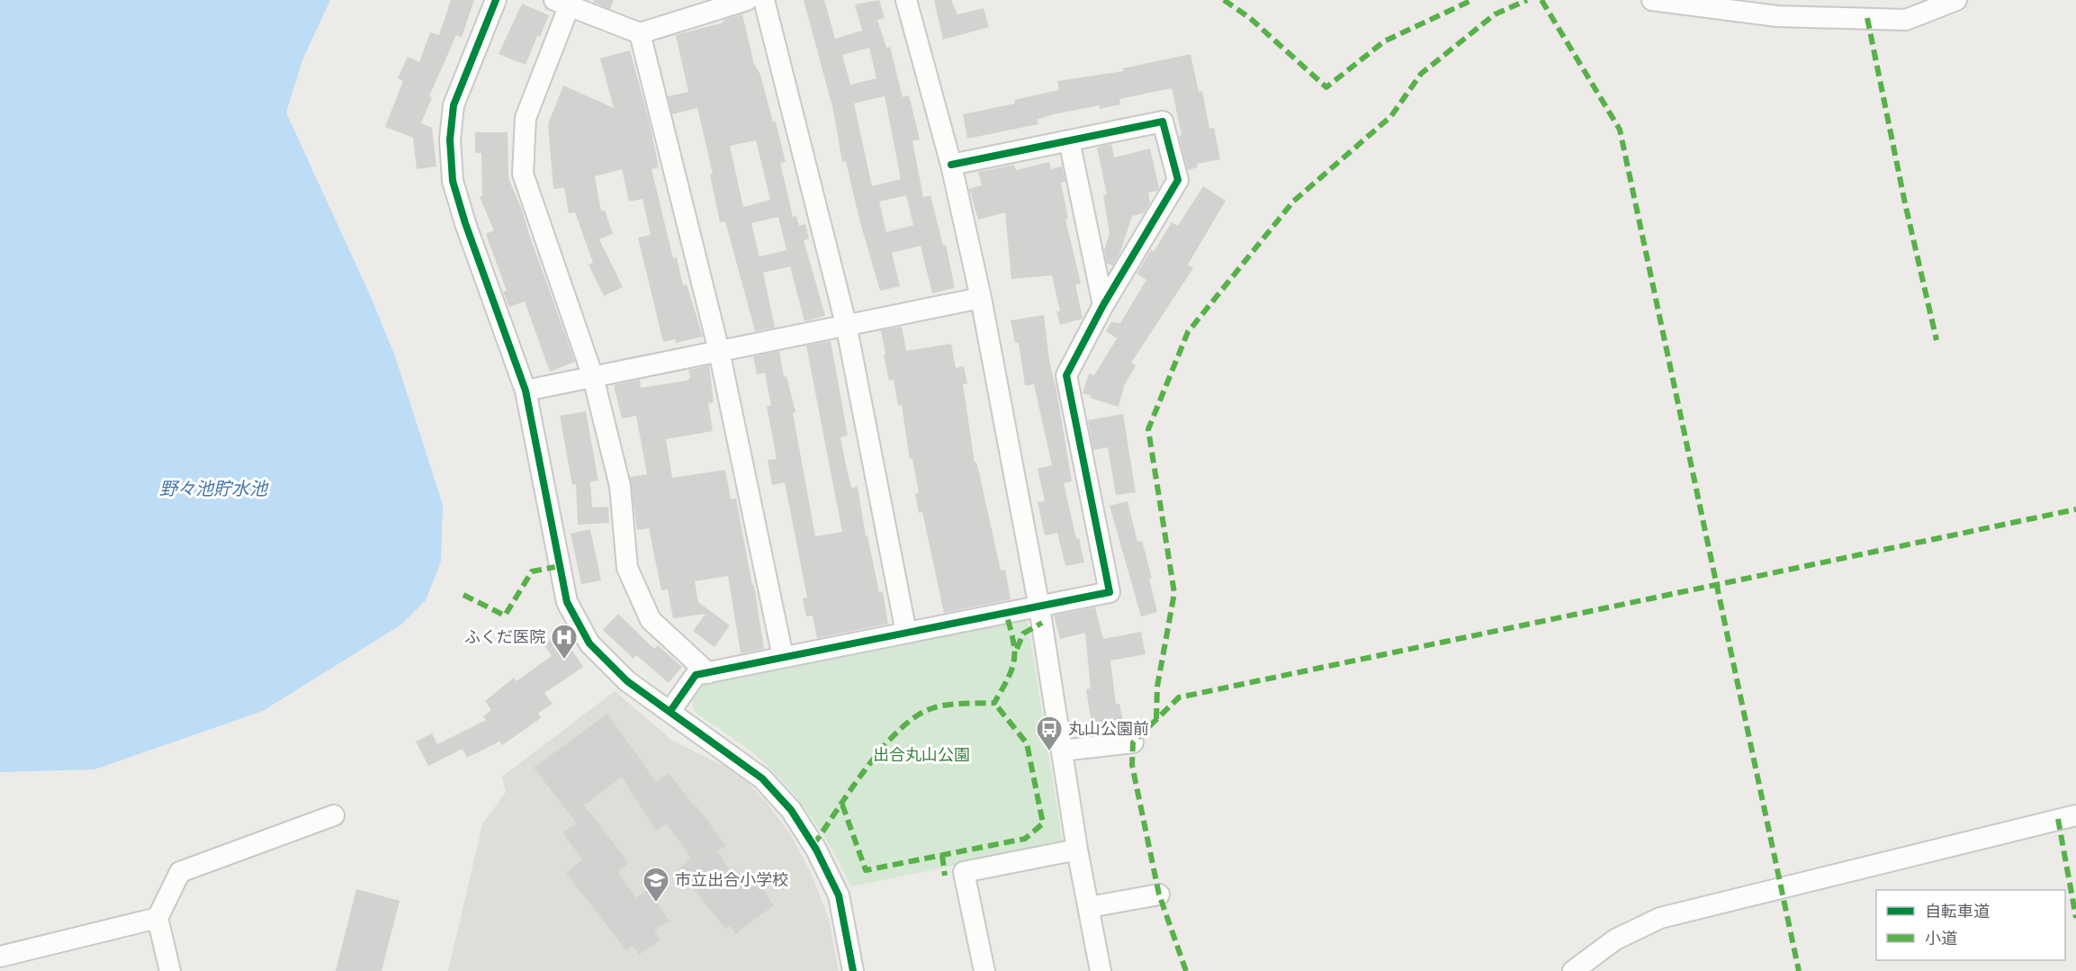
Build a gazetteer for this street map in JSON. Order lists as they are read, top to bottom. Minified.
{"water":["野々池貯水池"],"parks":["出合丸山公園"],"places":{"hospital":["ふくだ医院"],"bus stop":["丸山公園前"],"school or university":["市立出合小学校"]},"legend":["自転車道","小道"]}
